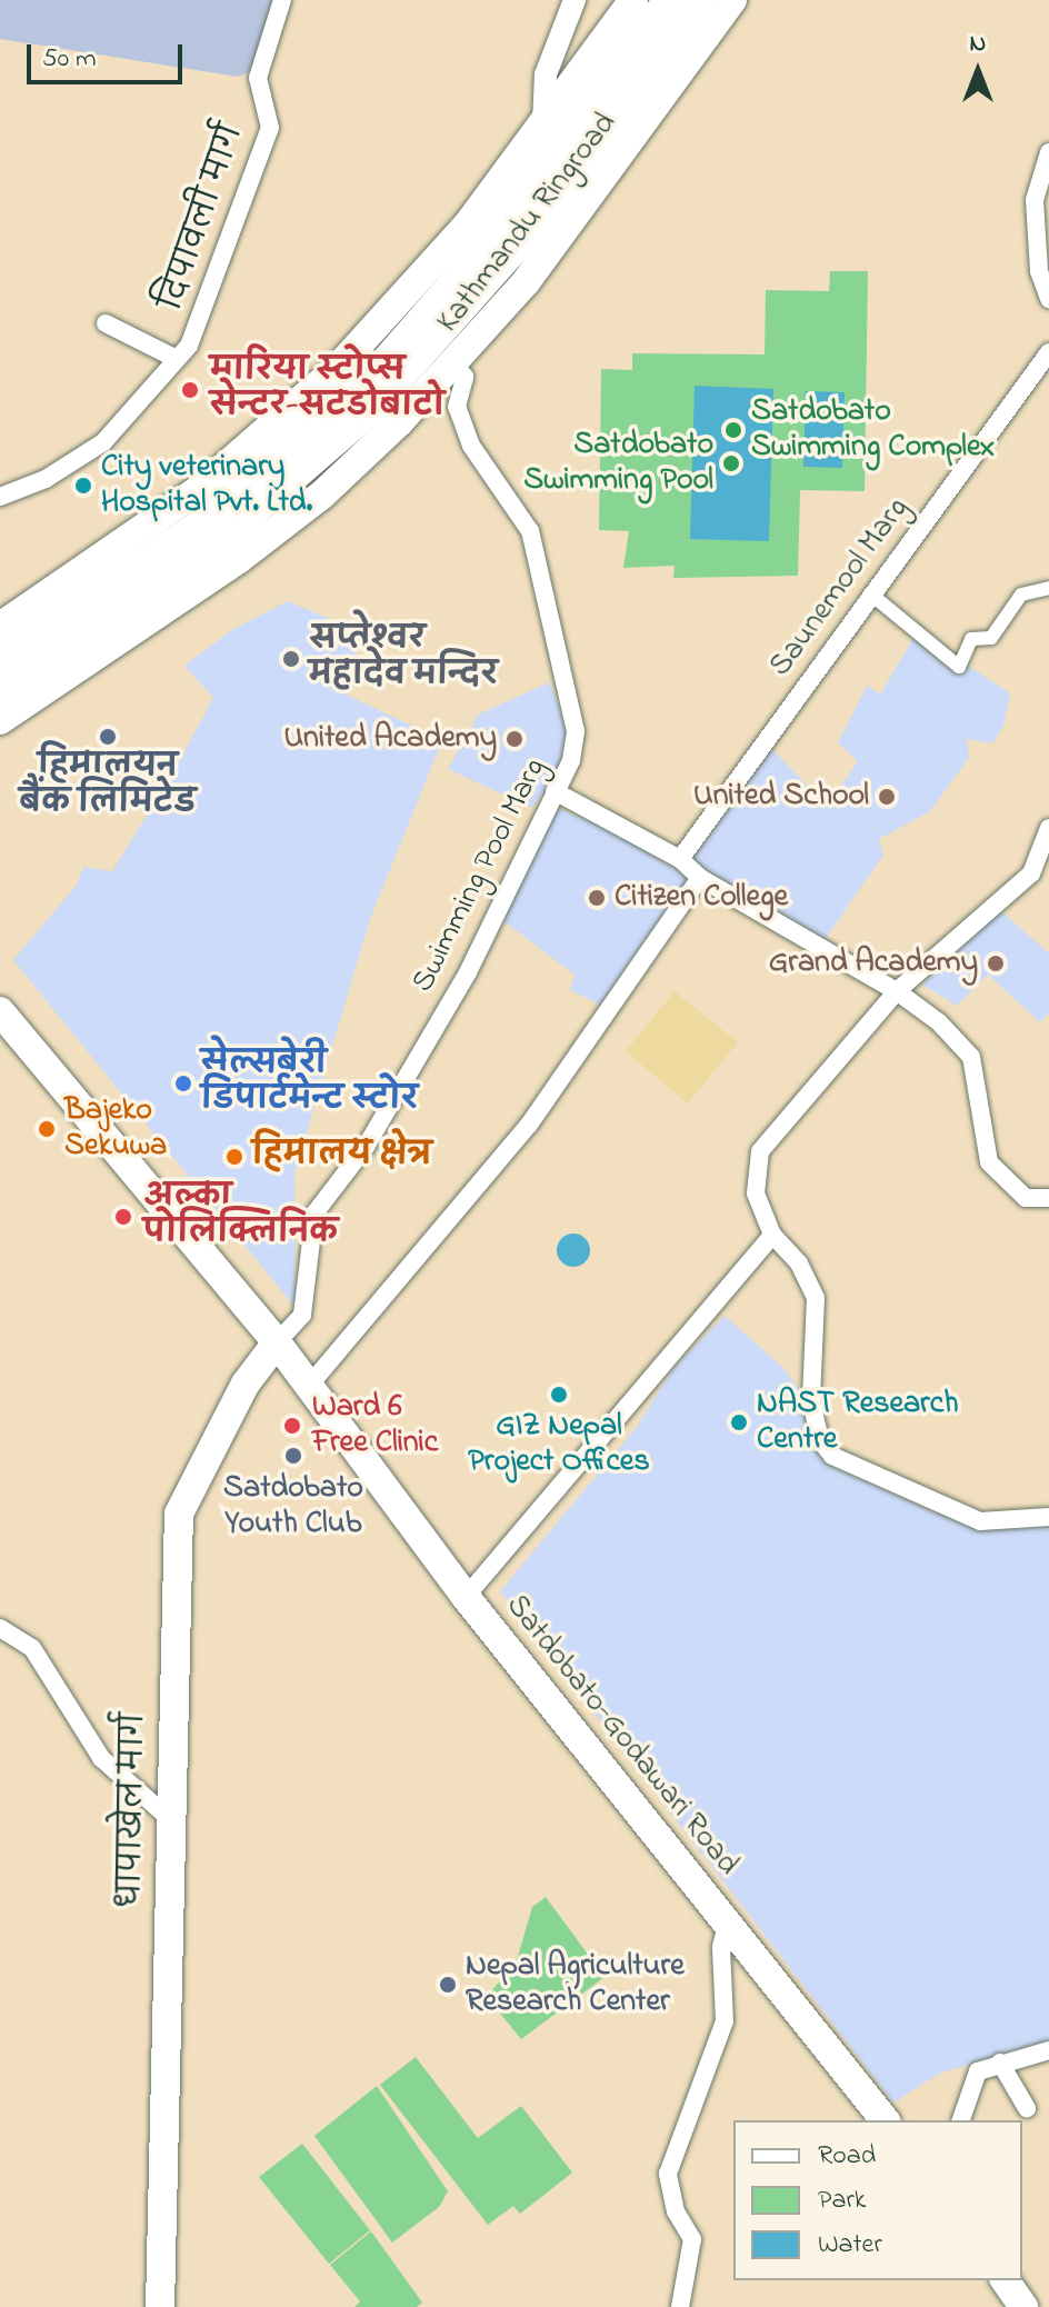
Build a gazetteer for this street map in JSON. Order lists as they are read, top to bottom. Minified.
{"streets":{"highway":["Kathmandu Ringroad"],"main road":["Satdobato-Godawari Road","धापाखेल मार्ग"],"street":["दिपावली मार्ग","Saunemool Marg","Swimming Pool Marg"]},"crossings":[["Swimming Pool Marg","Satdobato-Godawari Road"],["Swimming Pool Marg","धापाखेल मार्ग"],["Satdobato-Godawari Road","धापाखेल मार्ग"]],"places":["मारिया स्टोप्स सेन्टर-सटडोबाटो","Satdobato Swimming Complex","Satdobato Swimming Pool","City veterinary Hospital Pvt. Ltd.","सप्तेश्वर महादेव मन्दिर","हिमालयन बैंक लिमिटेड","United Academy","United School","Citizen College","Grand Academy","सेल्सबेरी डिपार्टमेन्ट स्टोर","Bajeko Sekuwa","हिमालय क्षेत्र","अल्का पोलिक्लिनिक","GIZ Nepal Project Offices","NAST Research Centre","Ward 6 Free Clinic","Satdobato Youth Club","Nepal Agriculture Research Center"],"legend":["Road","Park","Water"],"scale_bar":"50 m","north":"top"}
